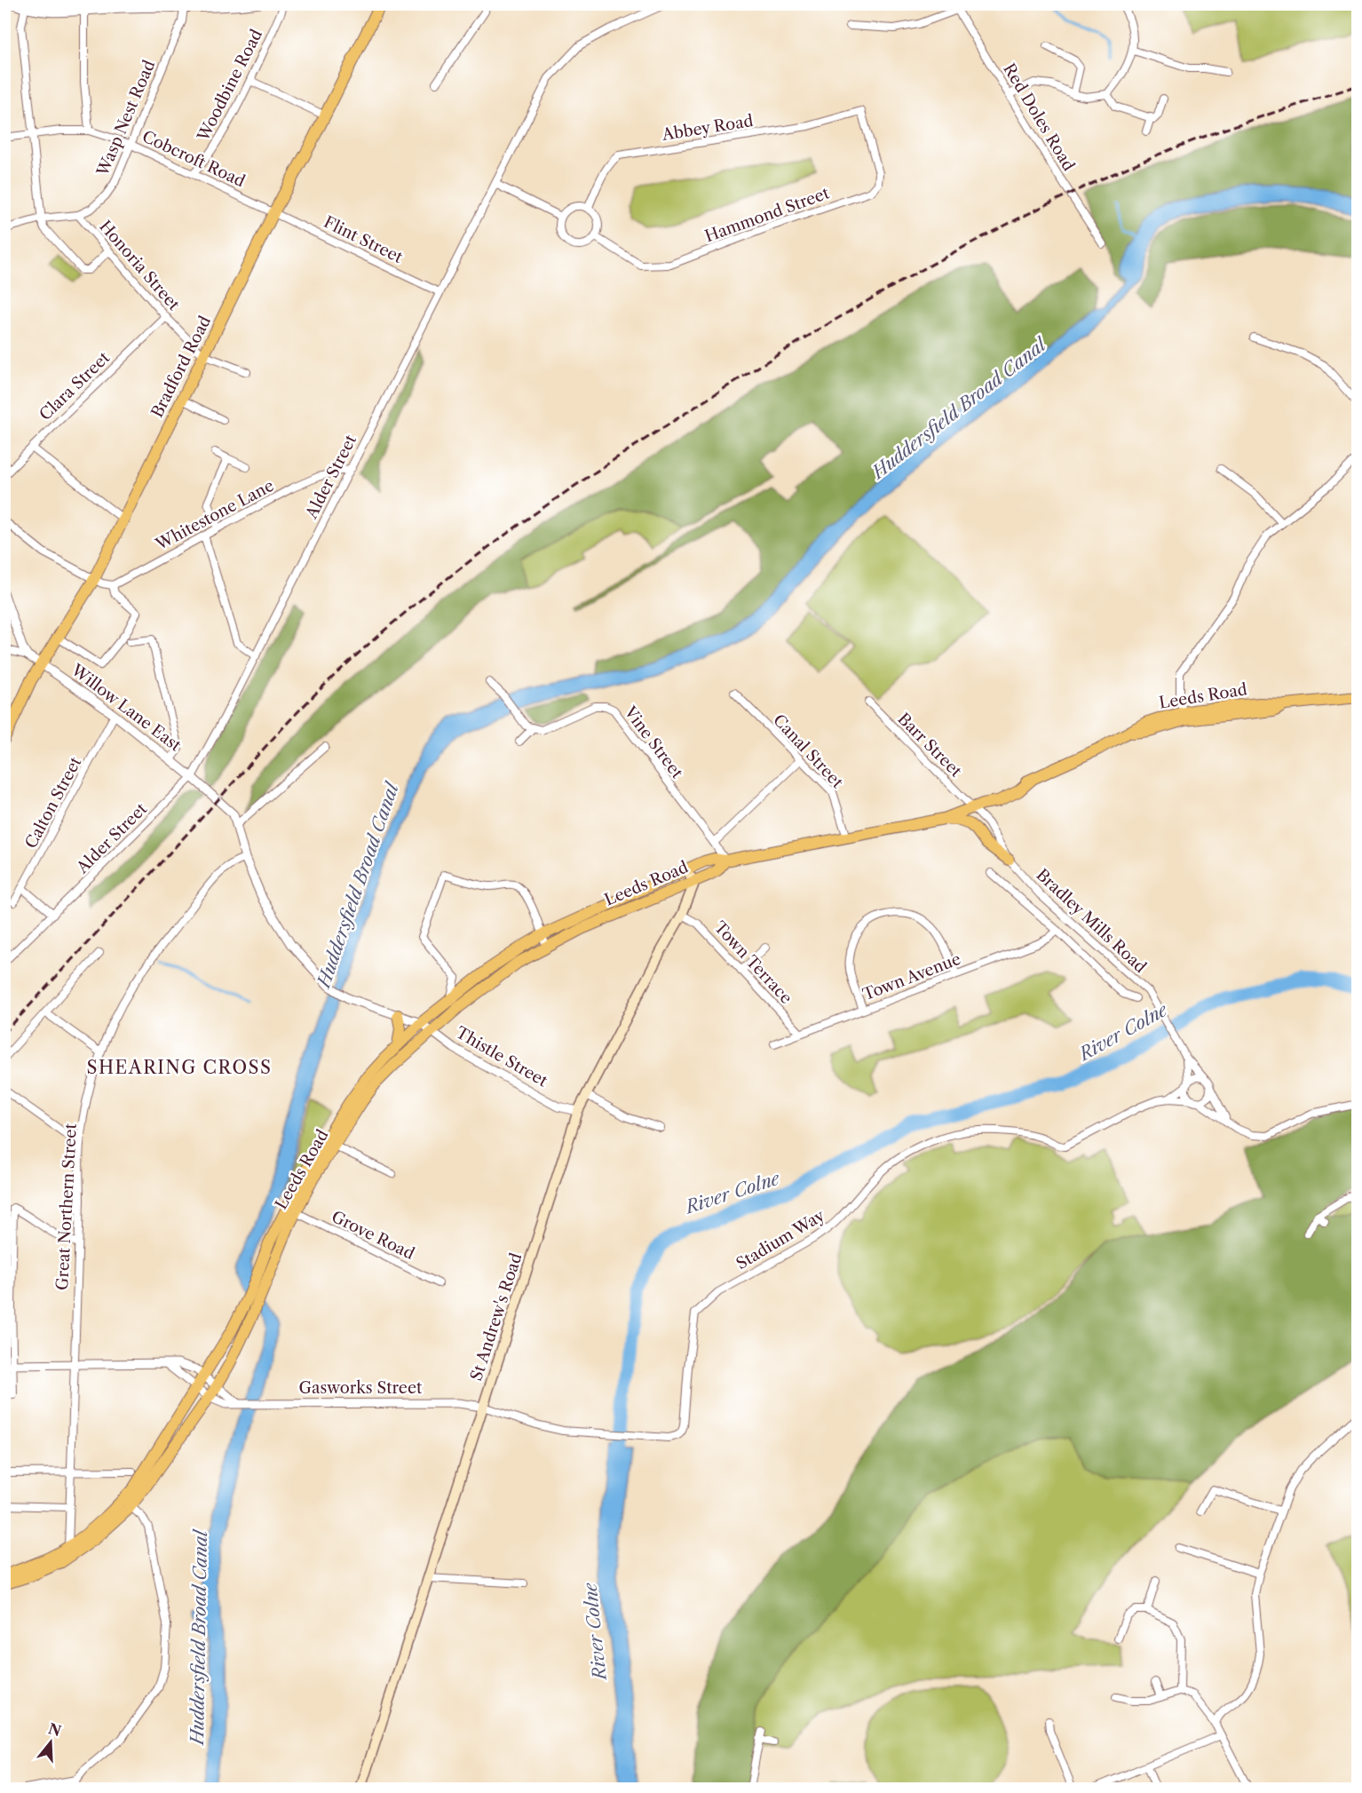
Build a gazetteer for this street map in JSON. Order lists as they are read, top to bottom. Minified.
{"streets":{"main road":["Bradford Road","Leeds Road","St Andrew's Road"],"street":["Woodbine Road","Red Doles Road","Wasp Nest Road","Abbey Road","Cobcroft Road","Hammond Street","Flint Street","Honoria Street","Clara Street","Alder Street","Whitestone Lane","Willow Lane East","Vine Street","Barr Street","Canal Street","Calton Street","Bradley Mills Road","Town Terrace","Town Avenue","Thistle Street","Great Northern Street","Grove Road","Stadium Way","Gasworks Street"]},"crossings":[["Woodbine Road","Cobcroft Road"],["Wasp Nest Road","Cobcroft Road"],["Wasp Nest Road","Honoria Street"],["Abbey Road","Hammond Street"],["Cobcroft Road","Flint Street"],["Cobcroft Road","Bradford Road"],["Flint Street","Bradford Road"],["Flint Street","Alder Street"],["Honoria Street","Bradford Road"],["Honoria Street","Clara Street"],["Bradford Road","Willow Lane East"],["Alder Street","Whitestone Lane"],["Alder Street","Willow Lane East"],["Leeds Road","Vine Street"],["Leeds Road","Barr Street"],["Leeds Road","Canal Street"],["Leeds Road","Bradley Mills Road"],["Leeds Road","Thistle Street"],["Leeds Road","Great Northern Street"],["Leeds Road","Grove Road"],["Leeds Road","St Andrew's Road"],["Leeds Road","Gasworks Street"],["Willow Lane East","Calton Street"],["Willow Lane East","Thistle Street"],["Barr Street","Bradley Mills Road"],["Bradley Mills Road","Stadium Way"],["Town Terrace","Town Avenue"],["Town Terrace","St Andrew's Road"],["Thistle Street","Great Northern Street"],["Thistle Street","St Andrew's Road"],["Stadium Way","St Andrew's Road"],["Stadium Way","Gasworks Street"],["St Andrew's Road","Gasworks Street"]],"districts":["SHEARING CROSS"],"water":["Huddersfield Broad Canal","River Colne"],"north":"top"}
